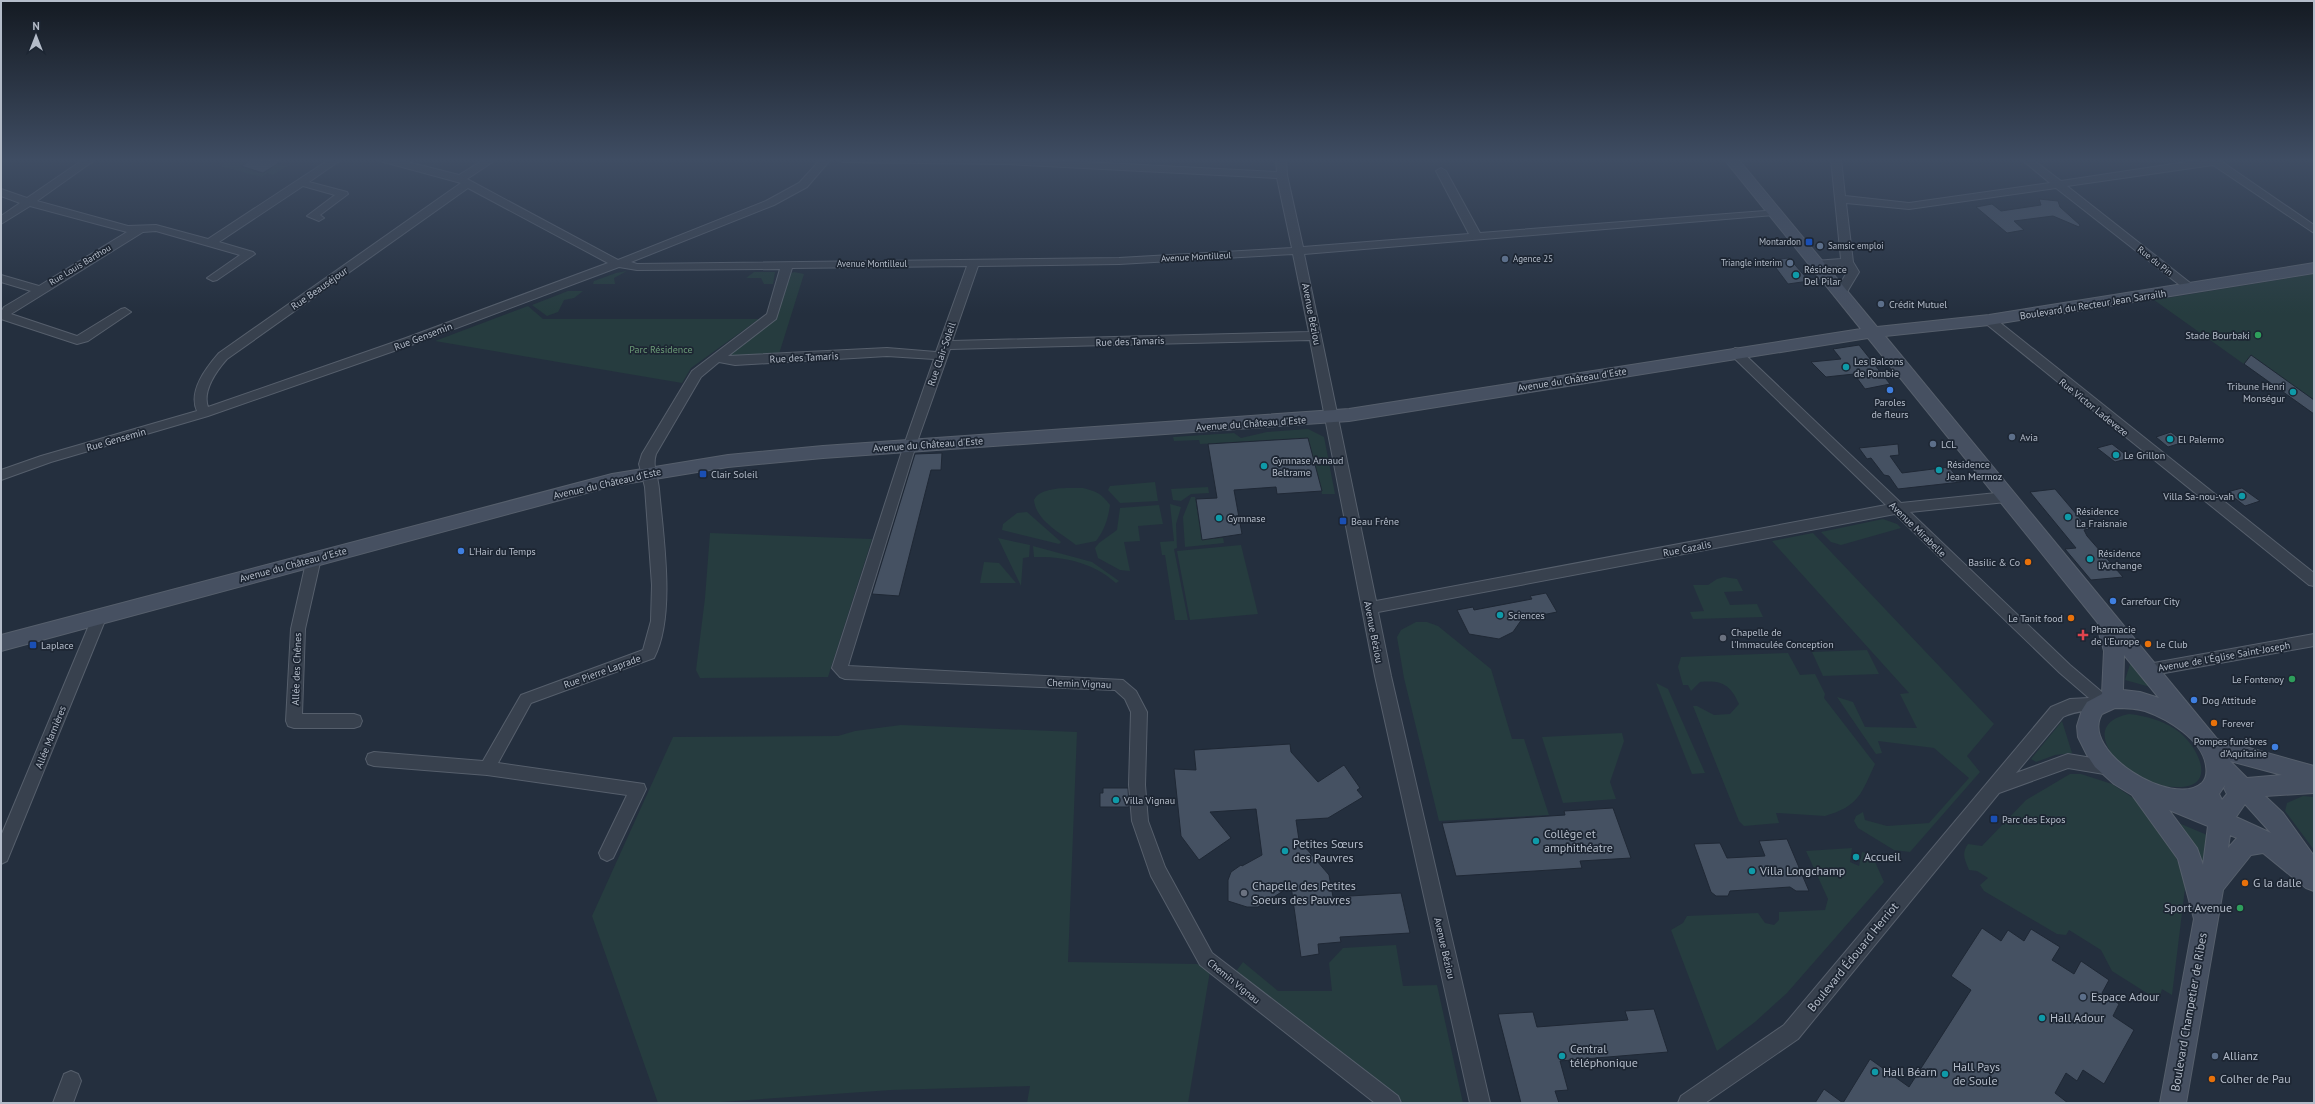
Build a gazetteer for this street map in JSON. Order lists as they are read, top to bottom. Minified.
{"streets":{"street":["Avenue Montilleul","Rue du Pin","Rue Louis Barthou","Rue Beauséjour","Boulevard du Recteur Jean Sarrailh","Avenue Béziou","Rue Gensemin","Rue des Tamaris","Rue Clair-Soleil","Avenue du Château d'Este","Rue Victor Ladeveze","Avenue Mirabelle","Rue Cazalis","Avenue de l'Église Saint-Joseph","Allée des Chênes","Rue Pierre Laprade","Chemin Vignau","Allée Marnières","Boulevard Édouard Herriot","Boulevard Champetier de Ribes"]},"crossings":[["Avenue Montilleul","Avenue Béziou"],["Avenue Montilleul","Rue Gensemin"],["Avenue Montilleul","Rue Clair-Soleil"],["Rue du Pin","Boulevard du Recteur Jean Sarrailh"],["Rue Beauséjour","Rue Gensemin"],["Boulevard du Recteur Jean Sarrailh","Avenue du Château d'Este"],["Boulevard du Recteur Jean Sarrailh","Rue Victor Ladeveze"],["Avenue Béziou","Rue des Tamaris"],["Avenue Béziou","Avenue du Château d'Este"],["Avenue Béziou","Rue Cazalis"],["Rue des Tamaris","Rue Clair-Soleil"],["Rue Clair-Soleil","Avenue du Château d'Este"],["Rue Clair-Soleil","Chemin Vignau"],["Avenue du Château d'Este","Avenue Mirabelle"],["Avenue du Château d'Este","Allée des Chênes"],["Avenue du Château d'Este","Rue Pierre Laprade"],["Avenue du Château d'Este","Chemin Vignau"],["Avenue du Château d'Este","Allée Marnières"],["Avenue Mirabelle","Rue Cazalis"],["Avenue Mirabelle","Boulevard Édouard Herriot"],["Avenue Mirabelle","Boulevard Champetier de Ribes"],["Boulevard Édouard Herriot","Boulevard Champetier de Ribes"]],"parks":["Parc Résidence"],"places":{"transit":["Montardon","Clair Soleil","Beau Frêne","Laplace","Parc des Expos"],"other":["Samsic emploi","Agence 25","Triangle interim","Résidence Del Pilar","Crédit Mutuel","Stade Bourbaki","Les Balcons de Pombie","Paroles de fleurs","Tribune Henri Monségur","Avia","El Palermo","LCL","Le Grillon","Gymnase Arnaud Beltrame","Résidence Jean Mermoz","Villa Sa-nou-vah","Résidence La Fraisnaie","Gymnase","L'Hair du Temps","Résidence l'Archange","Basilic & Co","Carrefour City","Sciences","Le Tanit food","Chapelle de l'Immaculée Conception","Le Club","Le Fontenoy","Dog Attitude","Forever","Pompes funèbres d'Aquitaine","Villa Vignau","Collège et amphithéatre","Petites Sœurs des Pauvres","Accueil","Villa Longchamp","G la dalle","Chapelle des Petites Soeurs des Pauvres","Sport Avenue","Espace Adour","Hall Adour","Central téléphonique","Allianz","Hall Béarn","Hall Pays de Soule","Colher de Pau"],"health":["Pharmacie de l'Europe"]},"north":"top"}
